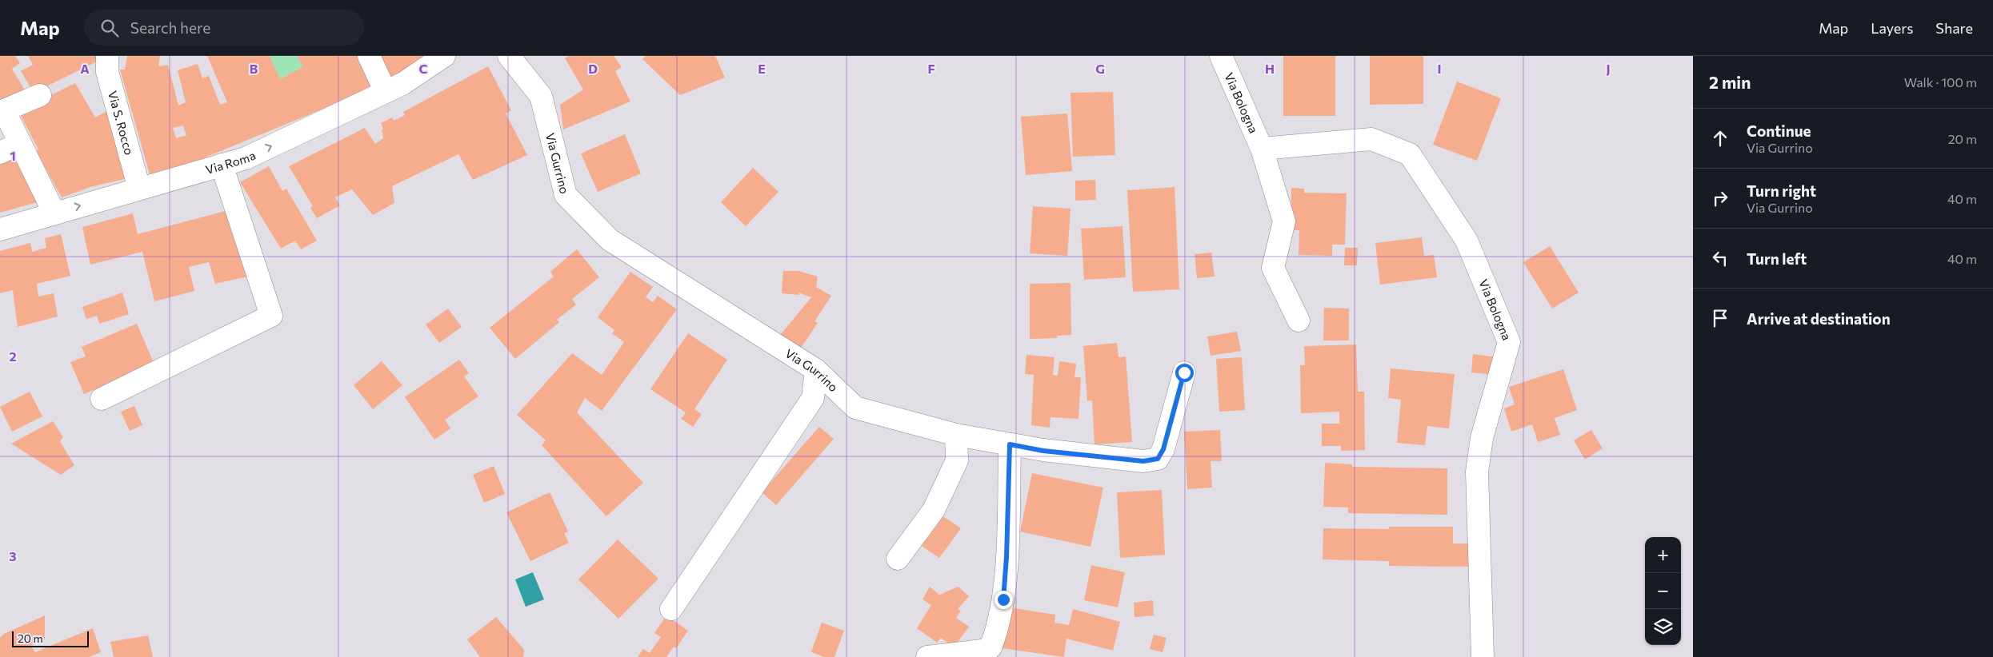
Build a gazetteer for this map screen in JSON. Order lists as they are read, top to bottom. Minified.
{"streets":{"street":["Via Bologna","Via S. Rocco","Via Roma","Via Gurrino"]},"crossings":[["Via S. Rocco","Via Roma"]],"one_way":["Via Roma"],"scale_bar":"20 m","page":{"header":"Map","search":"Search here","nav":["Map","Layers","Share"],"heading":["2 min","Walk · 100 m"],"list":[["Continue","Via Gurrino","20 m"],["Turn right","Via Gurrino","40 m"],["Turn left","40 m"],"Arrive at destination"],"map_buttons":["+","−"],"scale":"20 m"},"grid":{"columns":["A","B","C","D","E","F","G","H","I","J"],"rows":["1","2","3"]}}
